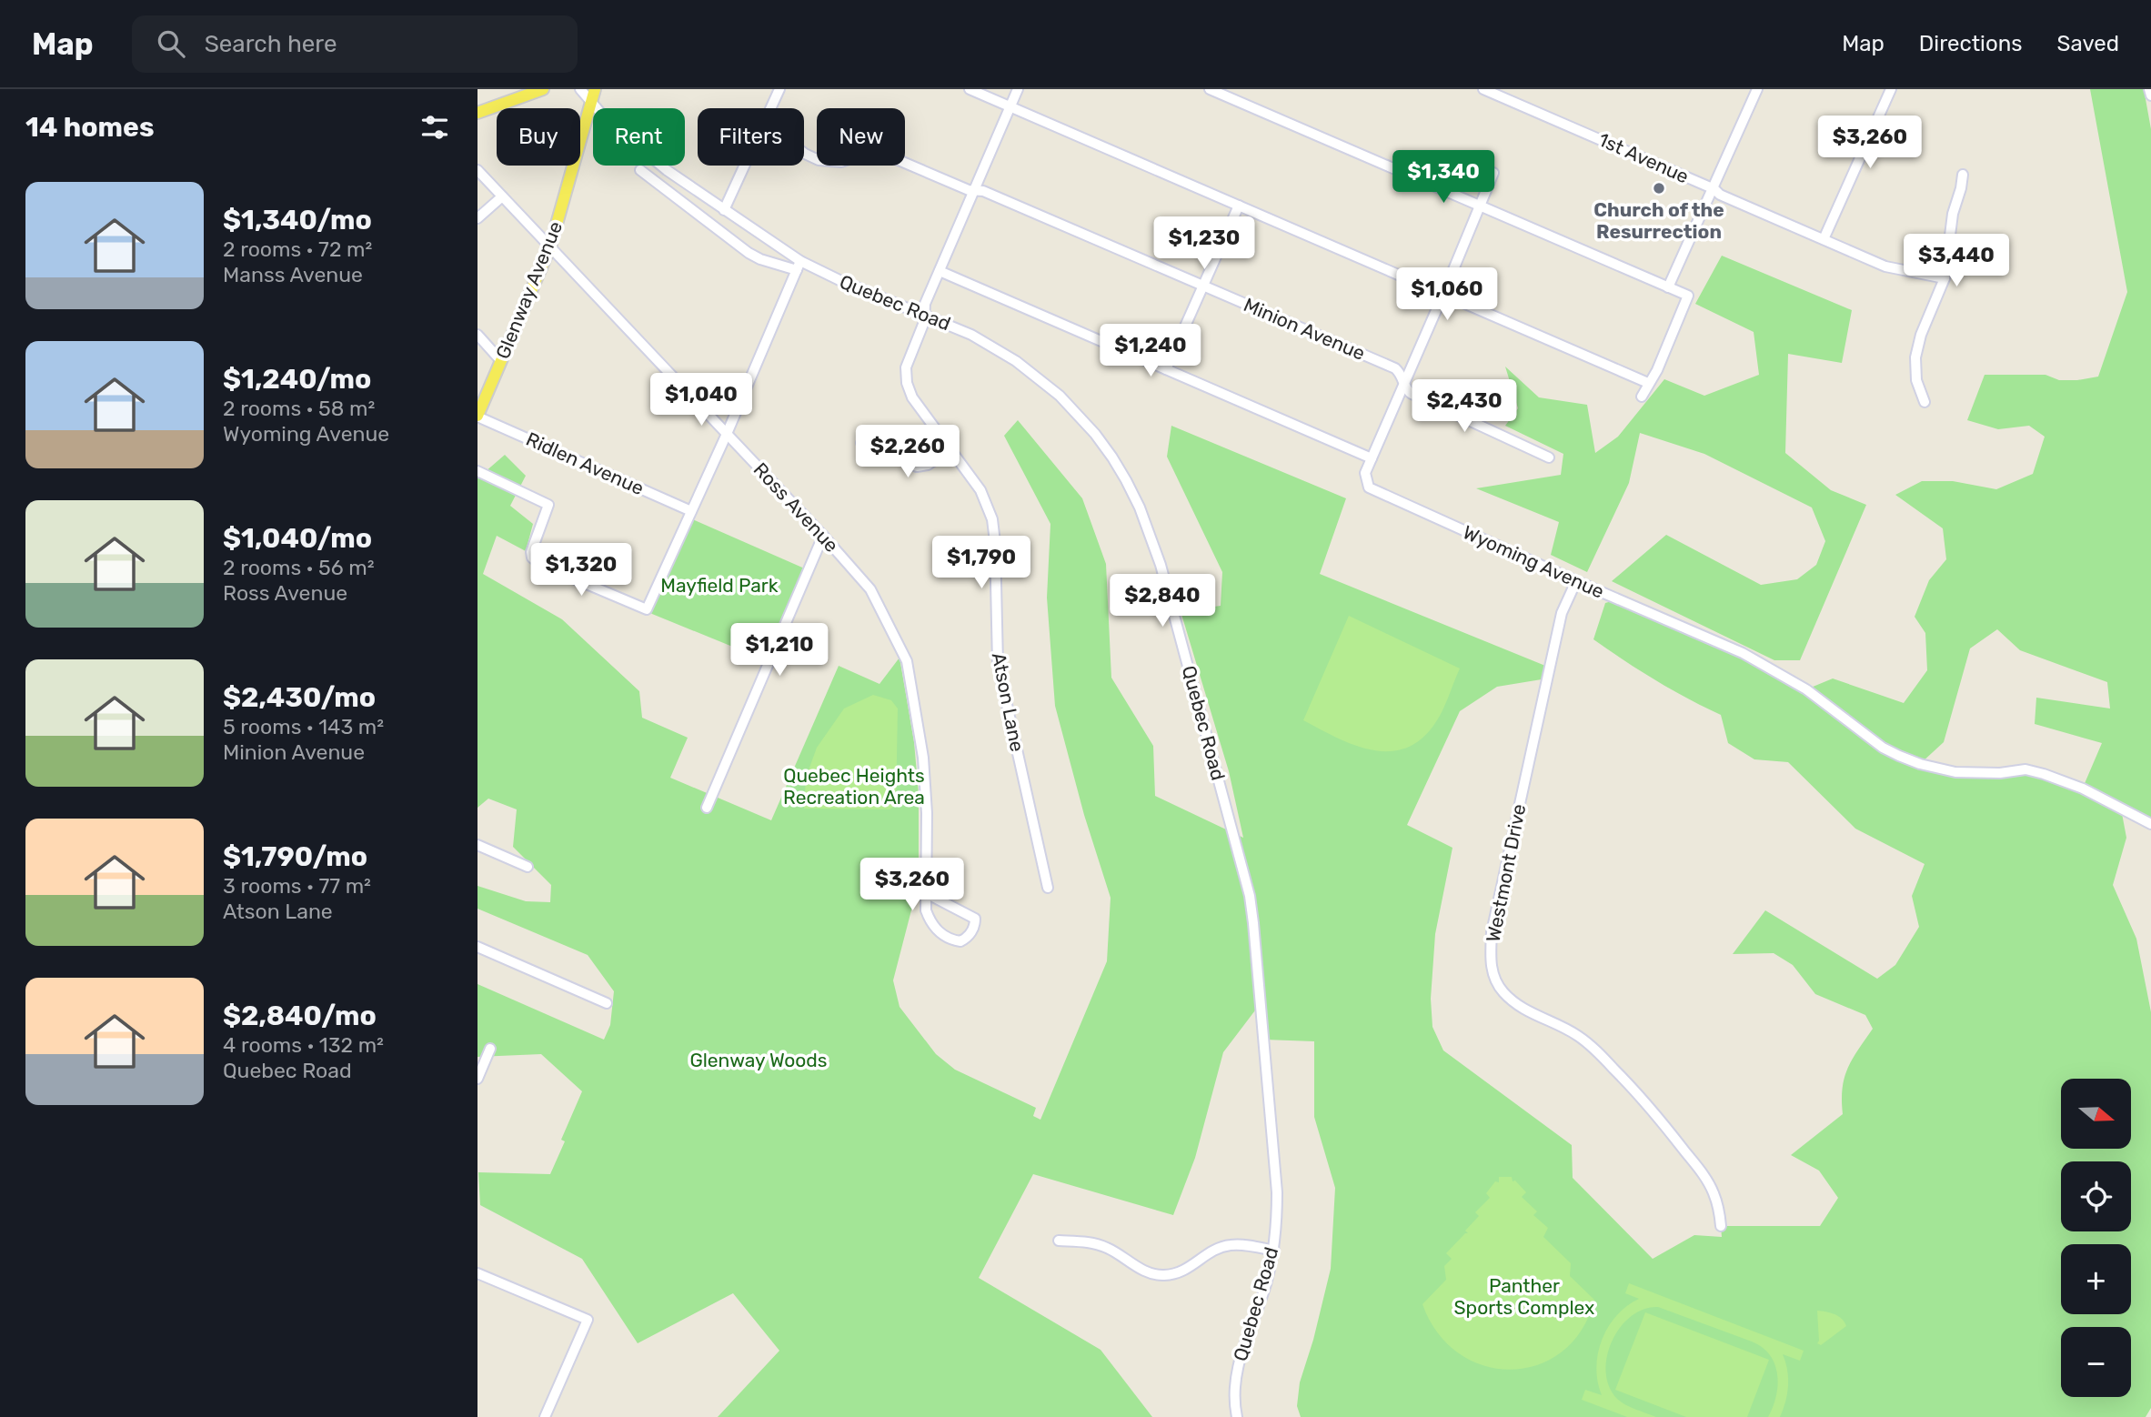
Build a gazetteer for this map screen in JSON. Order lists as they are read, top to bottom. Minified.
{"streets":{"main road":["Glenway Avenue"],"street":["1st Avenue","Quebec Road","Minion Avenue","Ridlen Avenue","Ross Avenue","Wyoming Avenue","Atson Lane","Westmont Drive"]},"crossings":[["Glenway Avenue","Quebec Road"],["Glenway Avenue","Ridlen Avenue"],["Glenway Avenue","Ross Avenue"],["Quebec Road","Atson Lane"],["Minion Avenue","Atson Lane"],["Wyoming Avenue","Westmont Drive"]],"parks":["Mayfield Park","Quebec Heights Recreation Area","Glenway Woods","Panther Sports Complex"],"places":["Church of the Resurrection"],"north":"right","page":{"header":"Map","search":"Search here","nav":["Map","Directions","Saved"],"heading":"14 homes","chip":["Buy","Rent","Filters","New"],"price":["$3,260","$1,340","$1,230","$3,440","$1,060","$1,240","$1,040","$2,430","$2,260","$1,790","$1,320","$2,840","$1,210","$3,260"],"list":[{"name":"$1,340/mo","note":"2 rooms · 72 m² · Manss Avenue"},{"name":"$1,240/mo","note":"2 rooms · 58 m² · Wyoming Avenue"},{"name":"$1,040/mo","note":"2 rooms · 56 m² · Ross Avenue"},{"name":"$2,430/mo","note":"5 rooms · 143 m² · Minion Avenue"},{"name":"$1,790/mo","note":"3 rooms · 77 m² · Atson Lane"},{"name":"$2,840/mo","note":"4 rooms · 132 m² · Quebec Road"}],"map_buttons":["+","−"]}}
